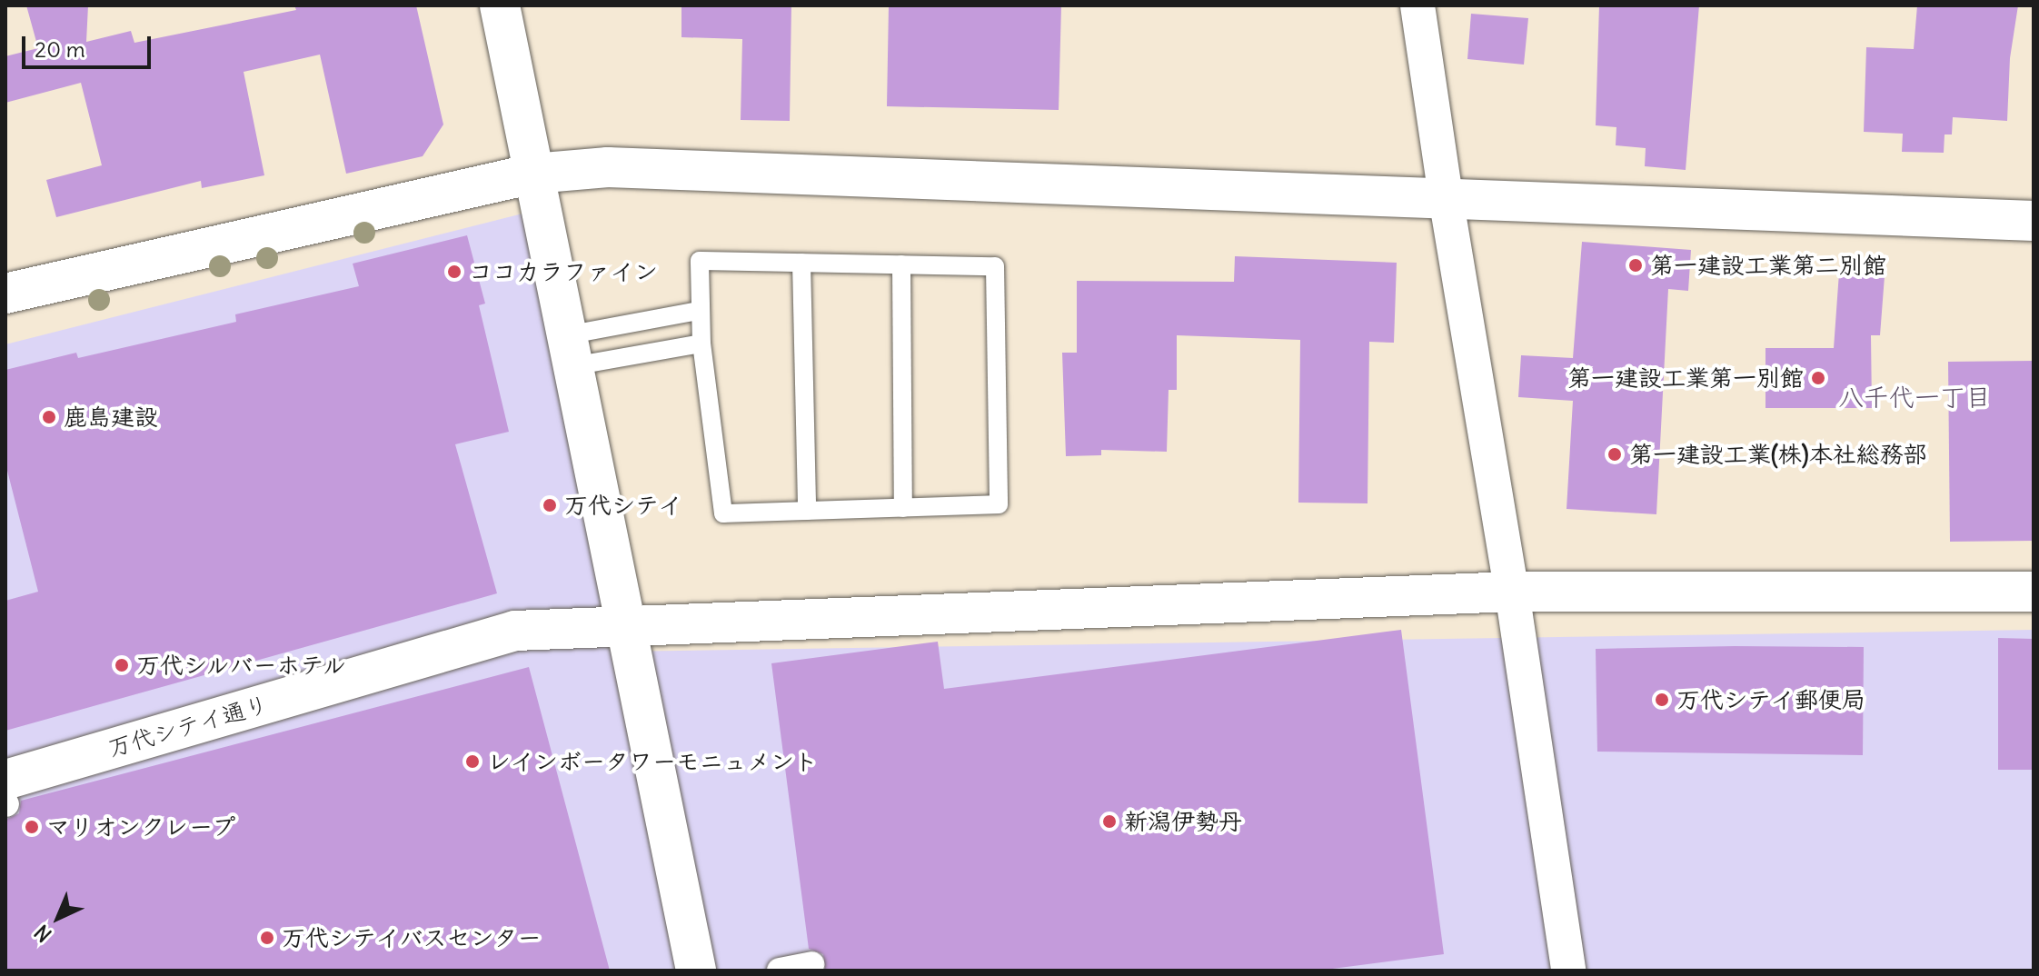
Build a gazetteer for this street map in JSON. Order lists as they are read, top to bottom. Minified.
{"streets":{"street":["万代シテイ通り"]},"districts":["八千代一丁目"],"places":["第一建設工業第二別館","ココカラファイン","第一建設工業第一別館","鹿島建設","第一建設工業(株)本社総務部","万代シテイ","万代シルバーホテル","万代シテイ郵便局","レインボータワーモニュメント","新潟伊勢丹","マリオンクレープ","万代シテイバスセンター"],"scale_bar":"20 m","north":"bottom left"}
